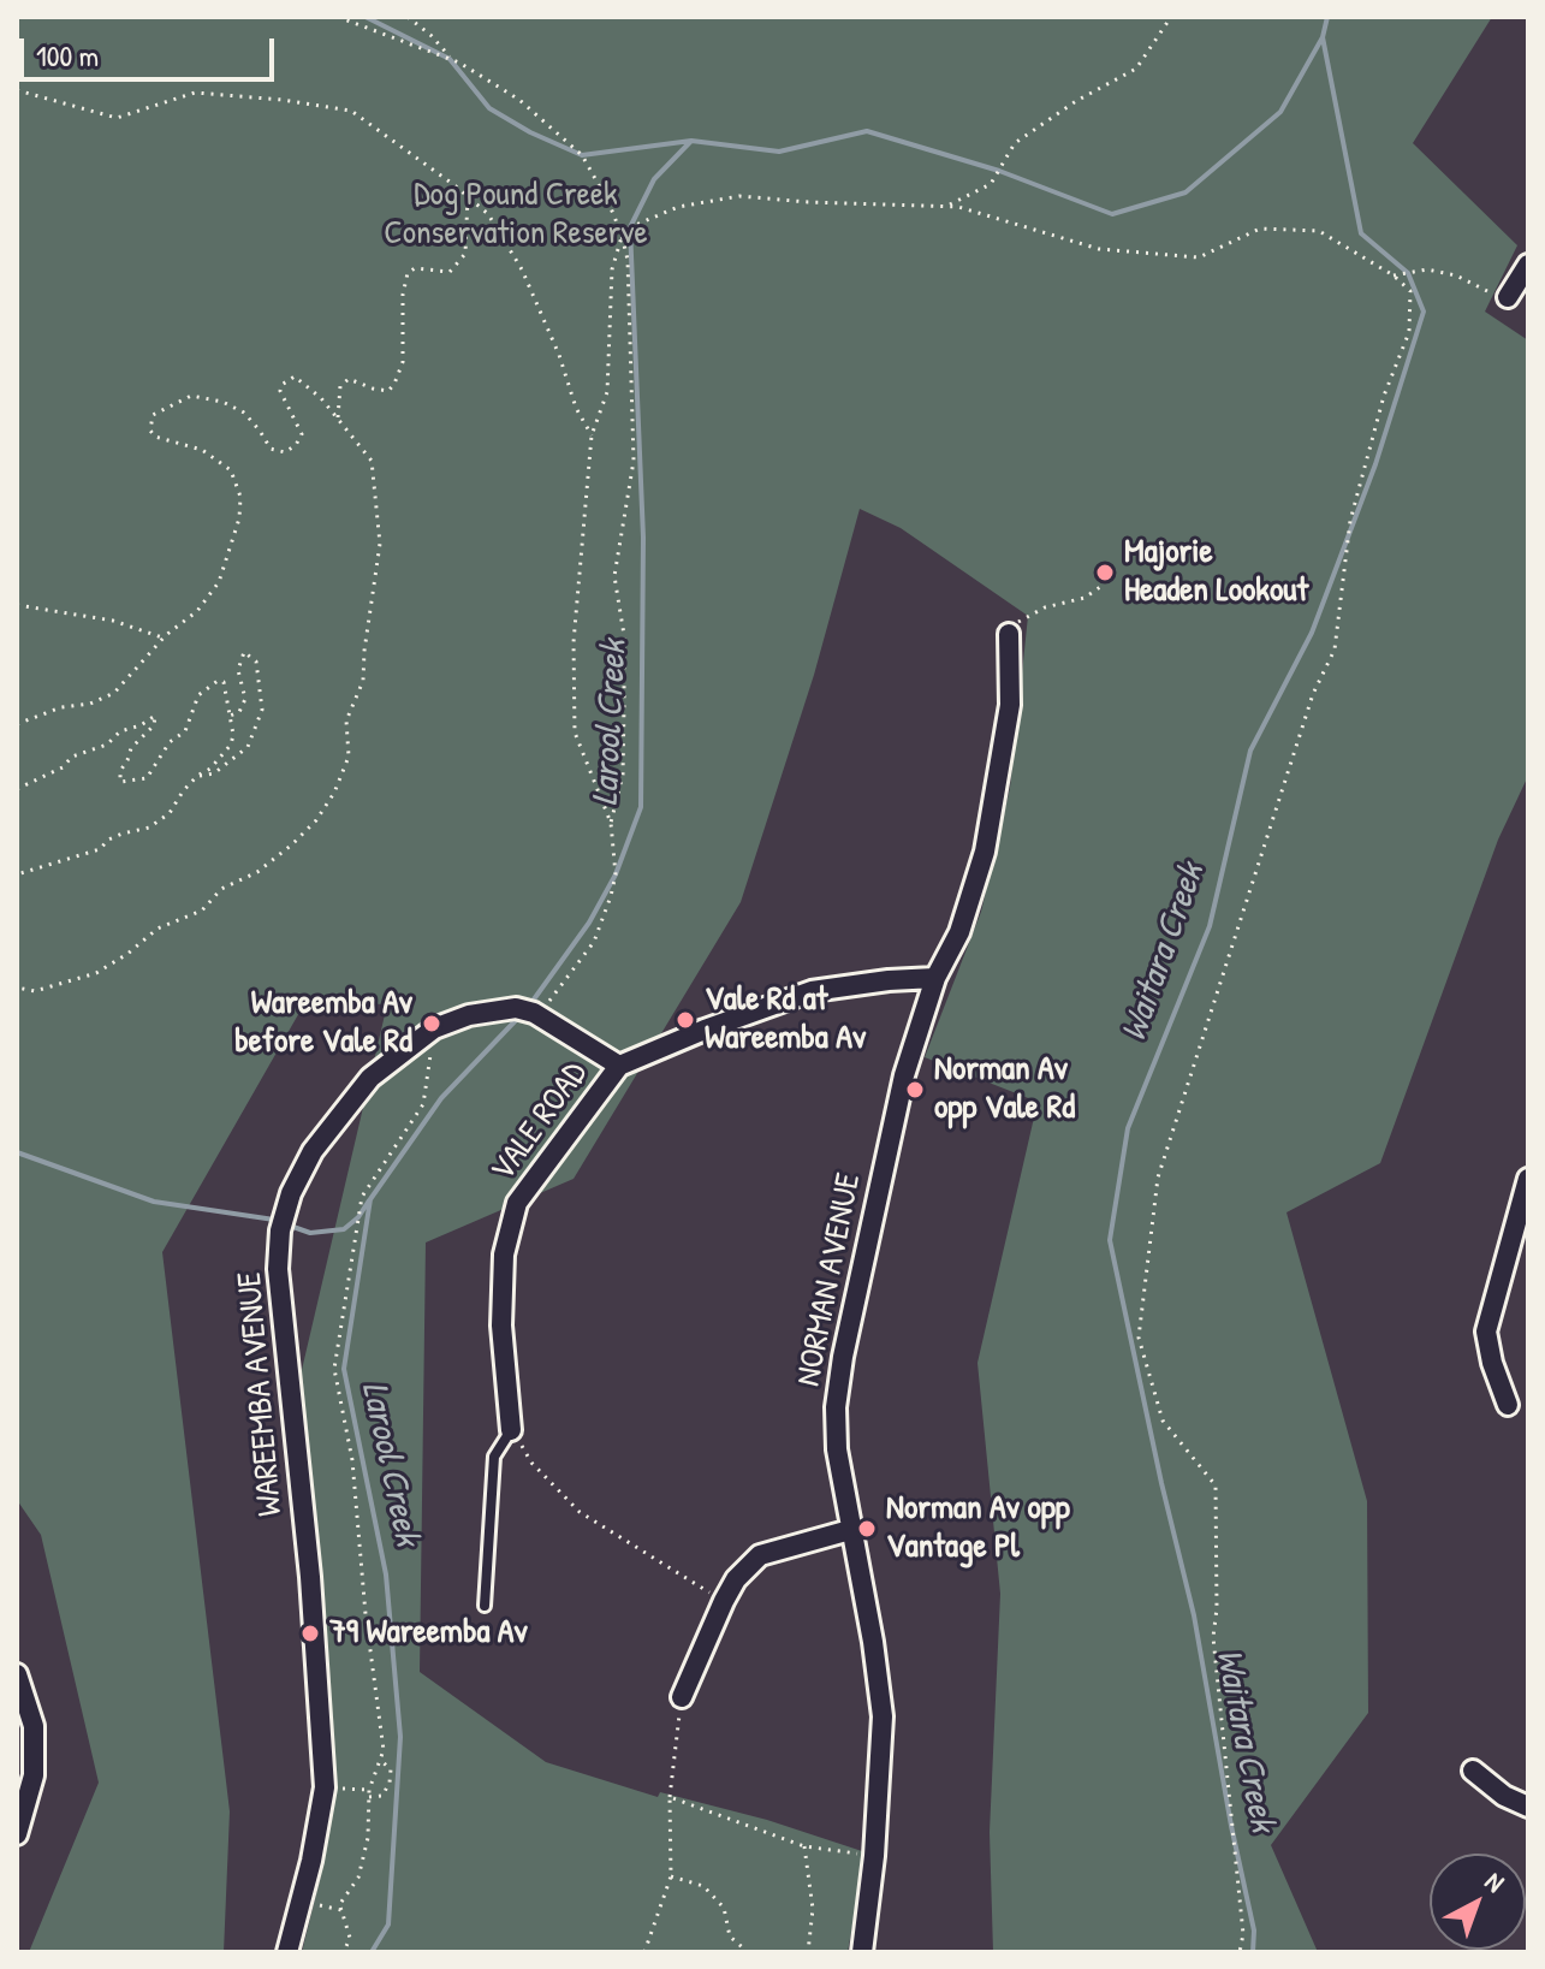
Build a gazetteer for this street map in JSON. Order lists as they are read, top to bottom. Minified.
{"streets":{"street":["VALE ROAD","NORMAN AVENUE","WAREEMBA AVENUE"]},"crossings":[["VALE ROAD","NORMAN AVENUE"],["VALE ROAD","WAREEMBA AVENUE"]],"water":["Larool Creek","Waitara Creek"],"parks":["Dog Pound Creek Conservation Reserve"],"places":["Majorie Headen Lookout","Vale Rd at Wareemba Av","Wareemba Av before Vale Rd","Norman Av opp Vale Rd","Norman Av opp Vantage Pl","79 Wareemba Av"],"scale_bar":"100 m","north":"top right"}
